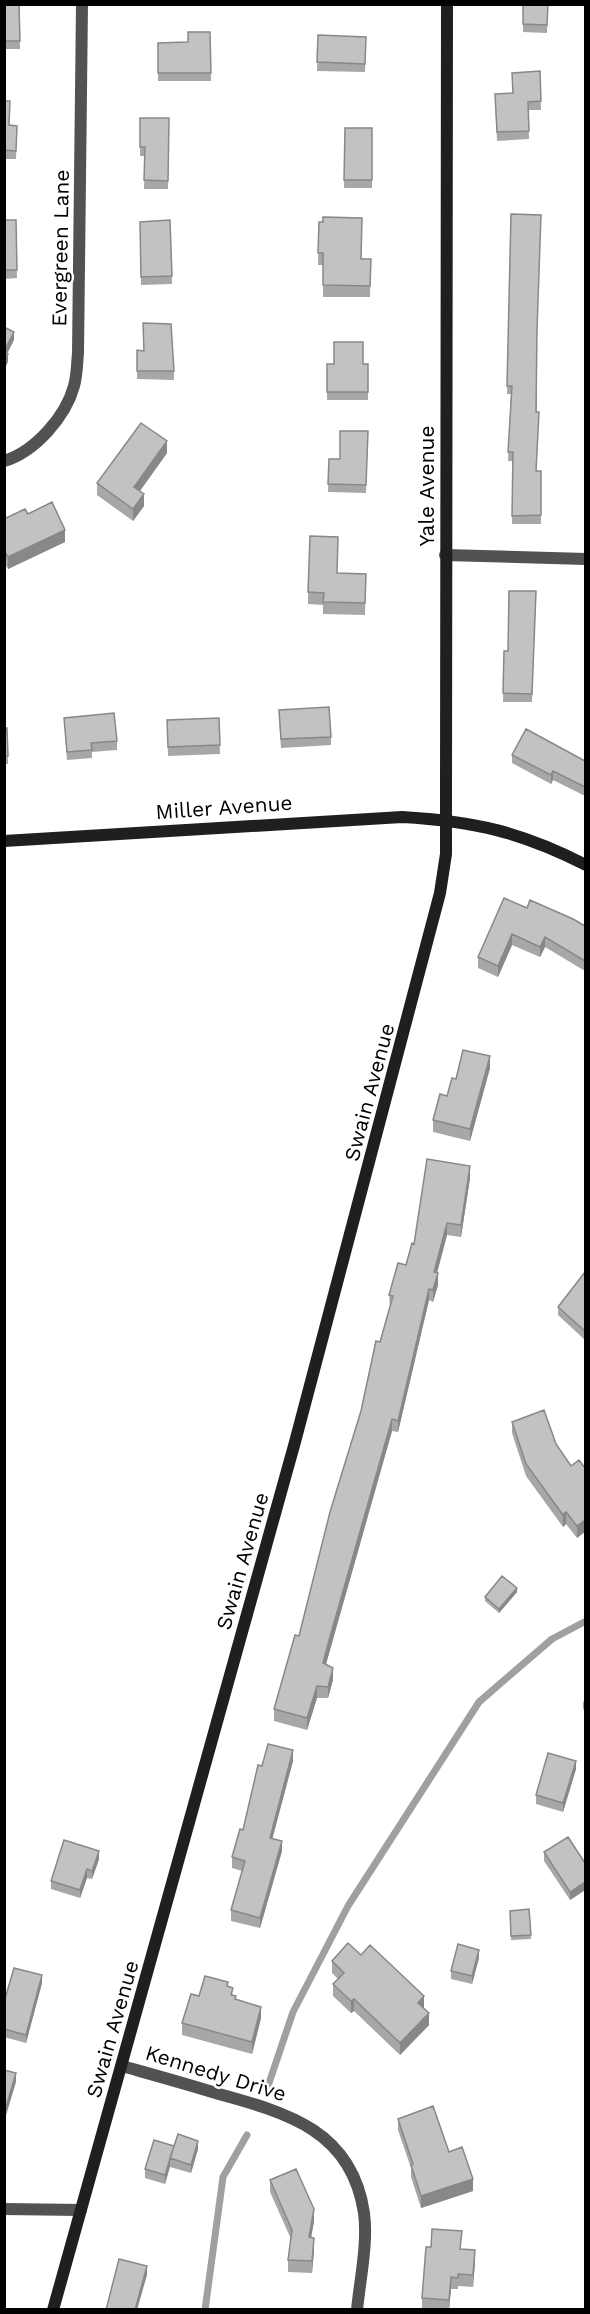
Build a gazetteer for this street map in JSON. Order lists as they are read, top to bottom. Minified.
{"streets":{"street":["Evergreen Lane","Yale Avenue","Miller Avenue","Swain Avenue","Kennedy Drive"]},"crossings":[["Yale Avenue","Miller Avenue"],["Yale Avenue","Swain Avenue"],["Miller Avenue","Swain Avenue"],["Swain Avenue","Kennedy Drive"]]}
